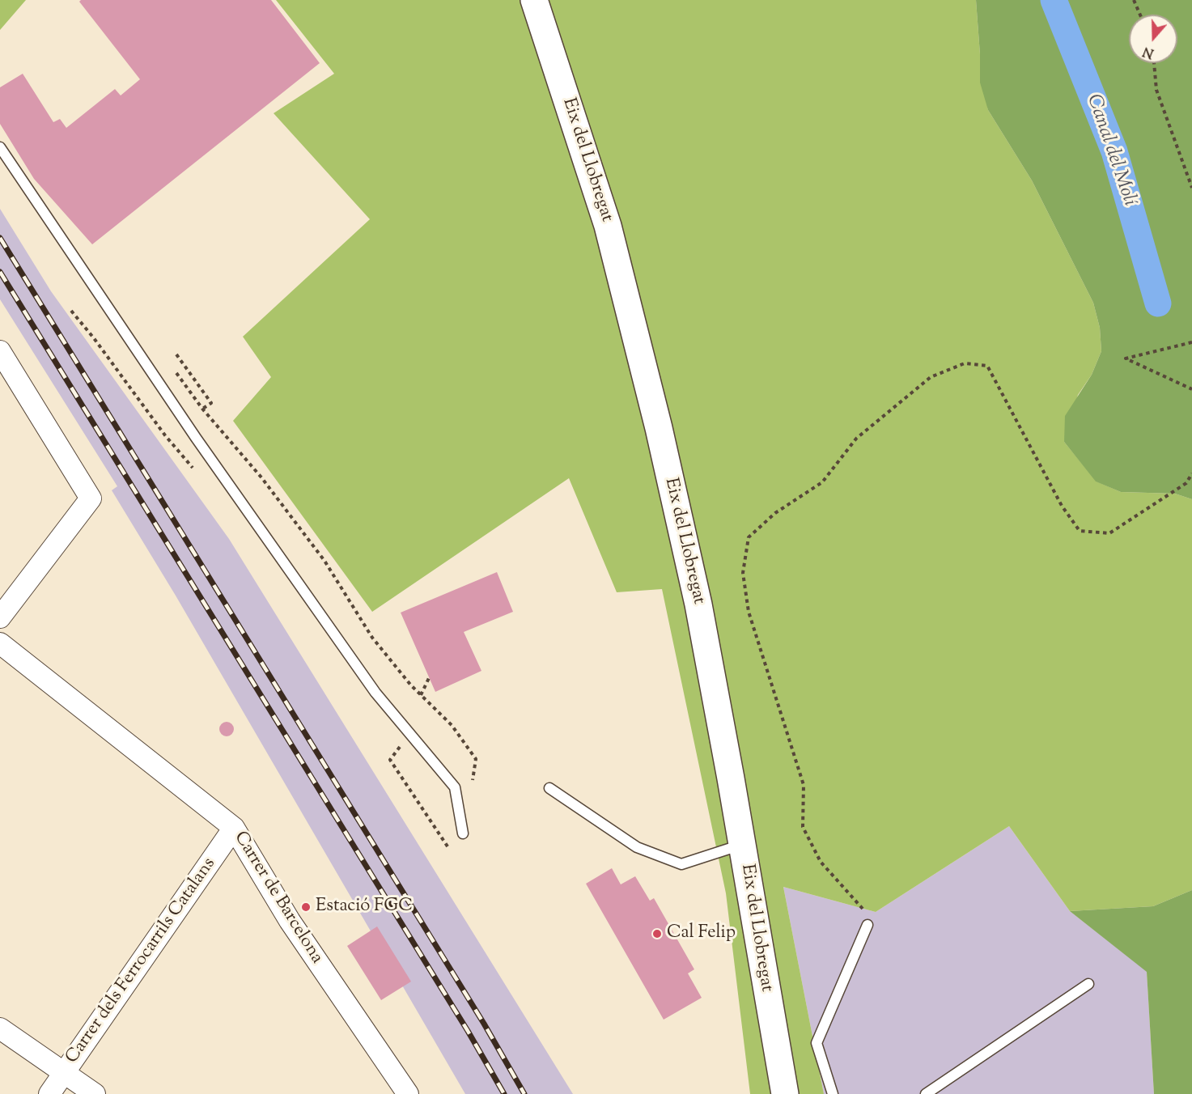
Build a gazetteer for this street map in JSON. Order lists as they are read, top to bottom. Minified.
{"streets":{"highway":["Eix del Llobregat"],"street":["Carrer de Barcelona","Carrer dels Ferrocarrils Catalans"]},"crossings":[["Carrer de Barcelona","Carrer dels Ferrocarrils Catalans"]],"water":["Canal del Molí"],"places":["Estació FGC","Cal Felip"],"north":"bottom"}
